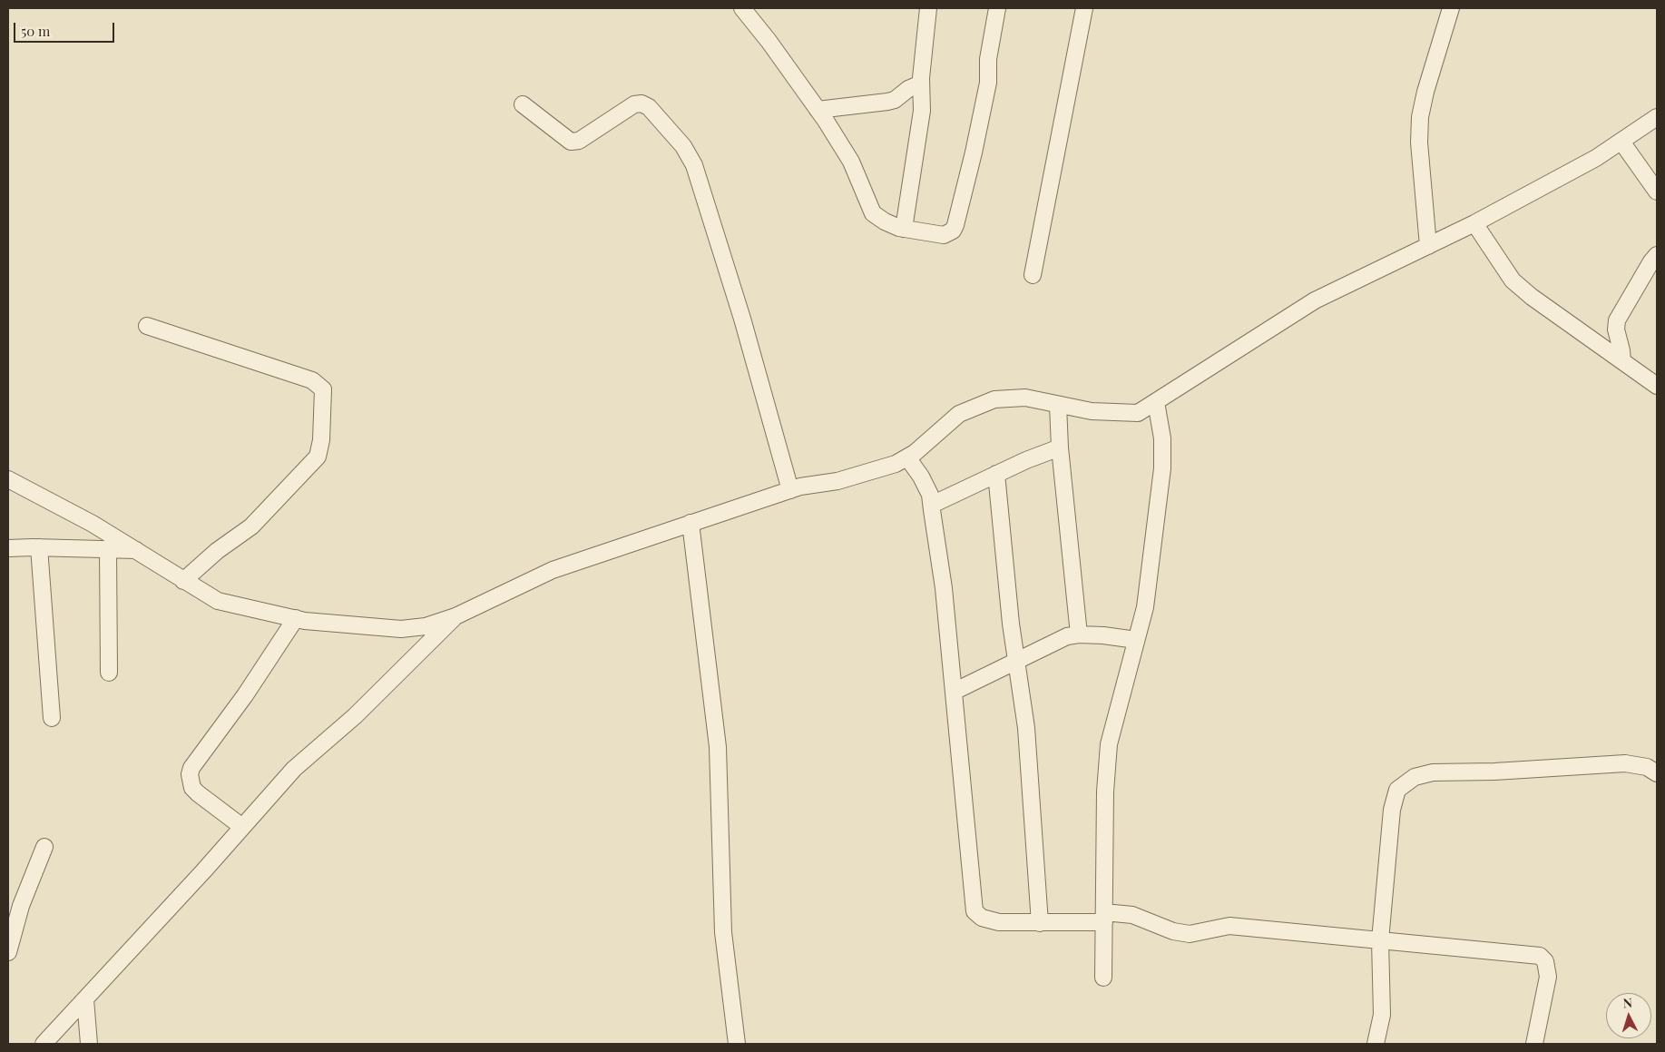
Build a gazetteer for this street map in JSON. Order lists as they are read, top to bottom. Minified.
{"scale_bar":"50 m","north":"top"}
